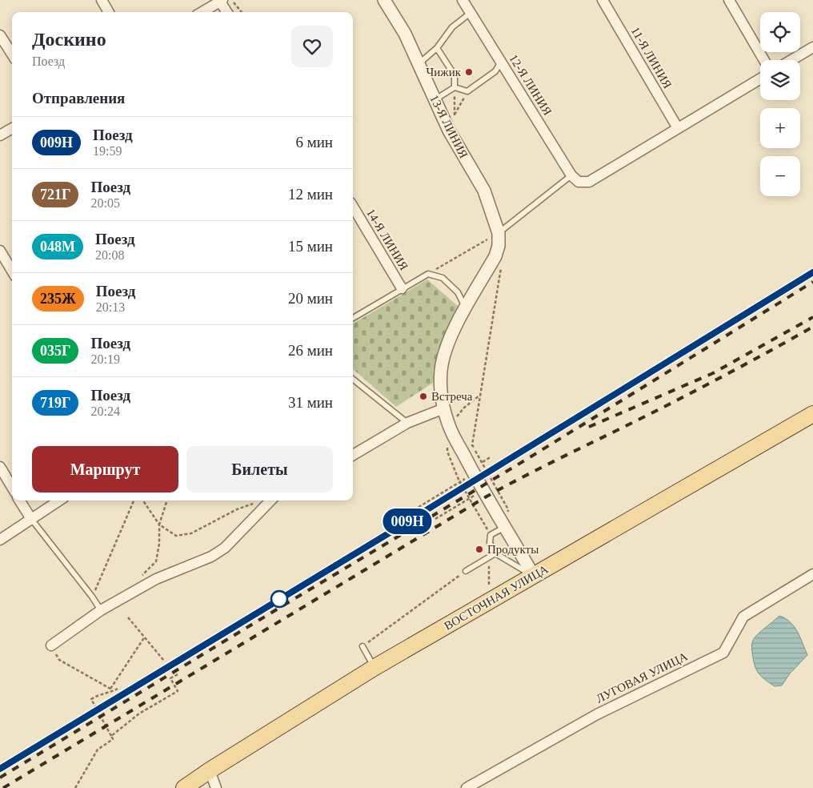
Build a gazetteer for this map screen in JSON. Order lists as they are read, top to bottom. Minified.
{"streets":{"main road":["ВОСТОЧНАЯ УЛИЦА"],"street":["11-Я ЛИНИЯ","12-Я ЛИНИЯ","13-Я ЛИНИЯ","14-Я ЛИНИЯ","ЛУГОВАЯ УЛИЦА"]},"places":["Чижик","Встреча","Продукты"],"page":{"on_map":"009Н","map_buttons":["+","−"],"heading":[["Доскино","Поезд"],"Отправления"],"list":[{"mark":"009Н","name":"Поезд","note":"19:59","value":"6 мин"},{"mark":"721Г","name":"Поезд","note":"20:05","value":"12 мин"},{"mark":"048М","name":"Поезд","note":"20:08","value":"15 мин"},{"mark":"235Ж","name":"Поезд","note":"20:13","value":"20 мин"},{"mark":"035Г","name":"Поезд","note":"20:19","value":"26 мин"},{"mark":"719Г","name":"Поезд","note":"20:24","value":"31 мин"}],"buttons":["Маршрут","Билеты"]}}
